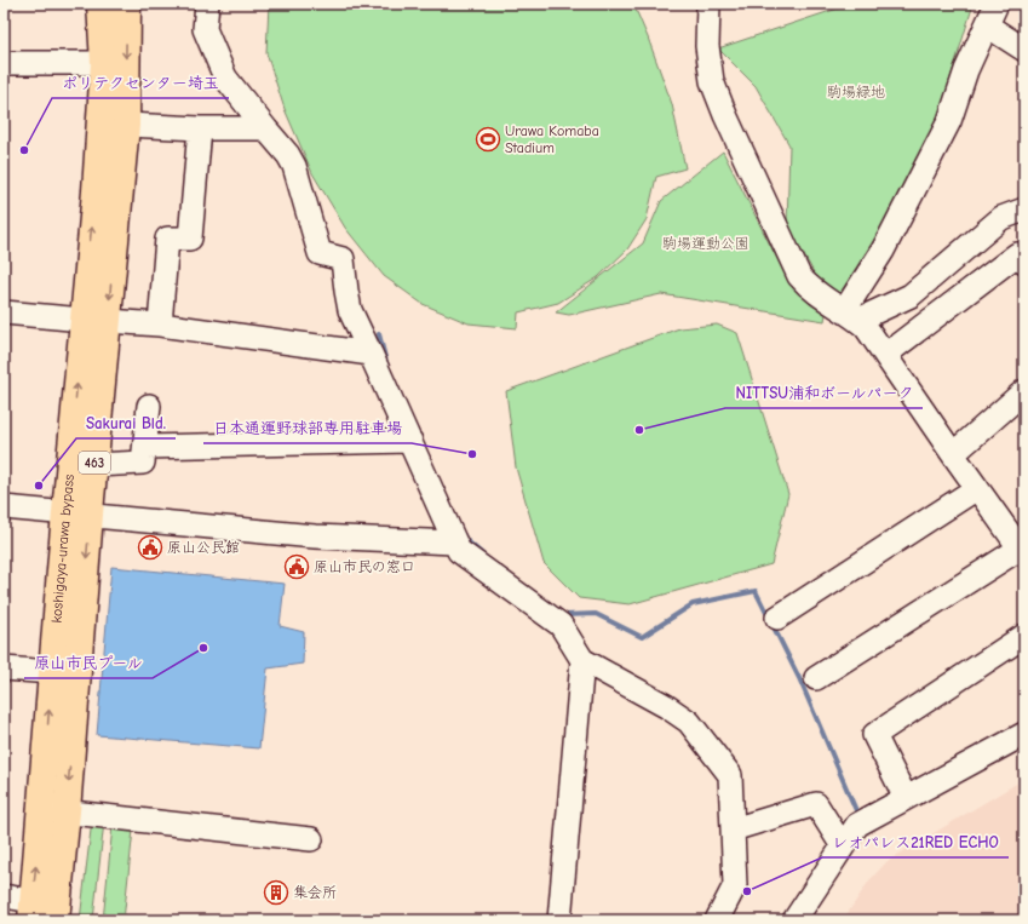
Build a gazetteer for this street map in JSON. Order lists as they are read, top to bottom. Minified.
{"streets":{"highway":["463","koshigaya-urawa bypass"]},"parks":["駒場緑地","駒場運動公園"],"places":{"sports":["Urawa Komaba Stadium"],"other":["ポリテクセンター埼玉","NITTSU浦和ボールパーク","日本通運野球部専用駐車場","Sakurai Bld.","原山市民プール","レオパレス21RED ECHO"],"public building":["原山公民館","原山市民の窓口"],"building":["集会所"]}}
